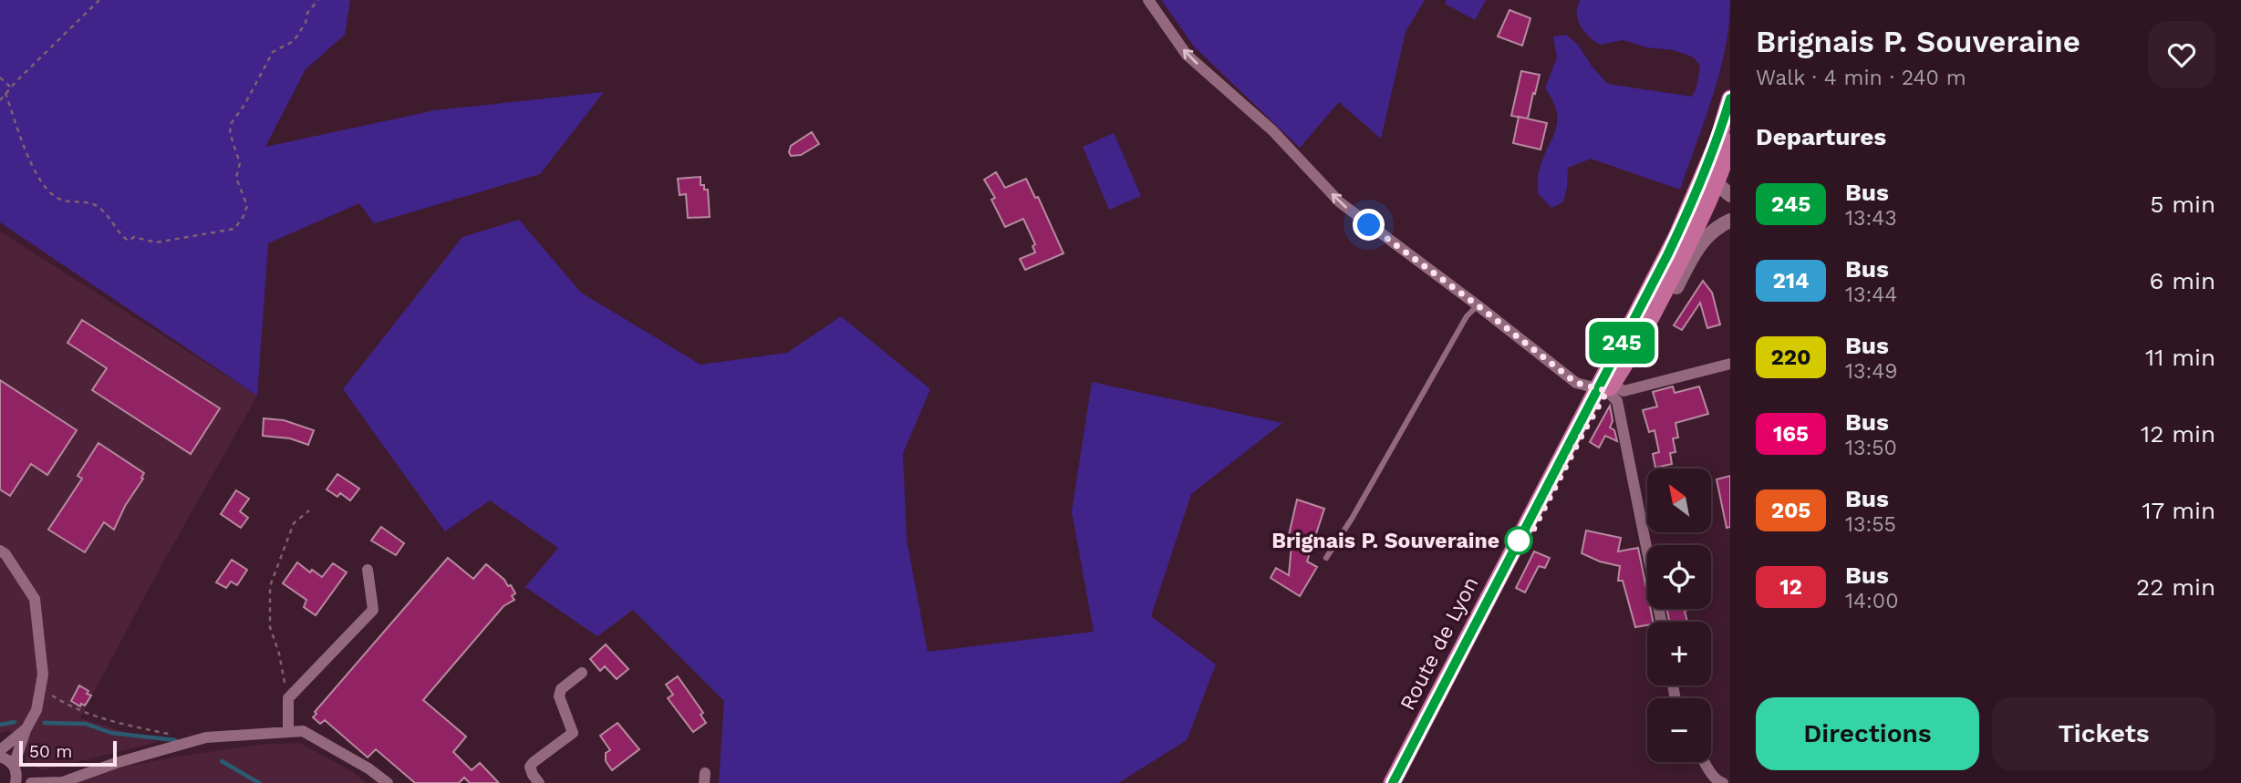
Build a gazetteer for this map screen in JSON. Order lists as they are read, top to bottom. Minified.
{"streets":{"main road":["Route de Lyon"]},"places":["Brignais P. Souveraine"],"lines":["bus line 245"],"scale_bar":"50 m","north":"top left","page":{"on_map":"245","heading":[["Brignais P. Souveraine","Walk · 4 min · 240 m"],"Departures"],"list":[{"mark":"245","name":"Bus","note":"13:43","value":"5 min"},{"mark":"214","name":"Bus","note":"13:44","value":"6 min"},{"mark":"220","name":"Bus","note":"13:49","value":"11 min"},{"mark":"165","name":"Bus","note":"13:50","value":"12 min"},{"mark":"205","name":"Bus","note":"13:55","value":"17 min"},{"mark":"12","name":"Bus","note":"14:00","value":"22 min"}],"map_buttons":["+","−"],"buttons":["Directions","Tickets"],"scale":"50 m"}}
